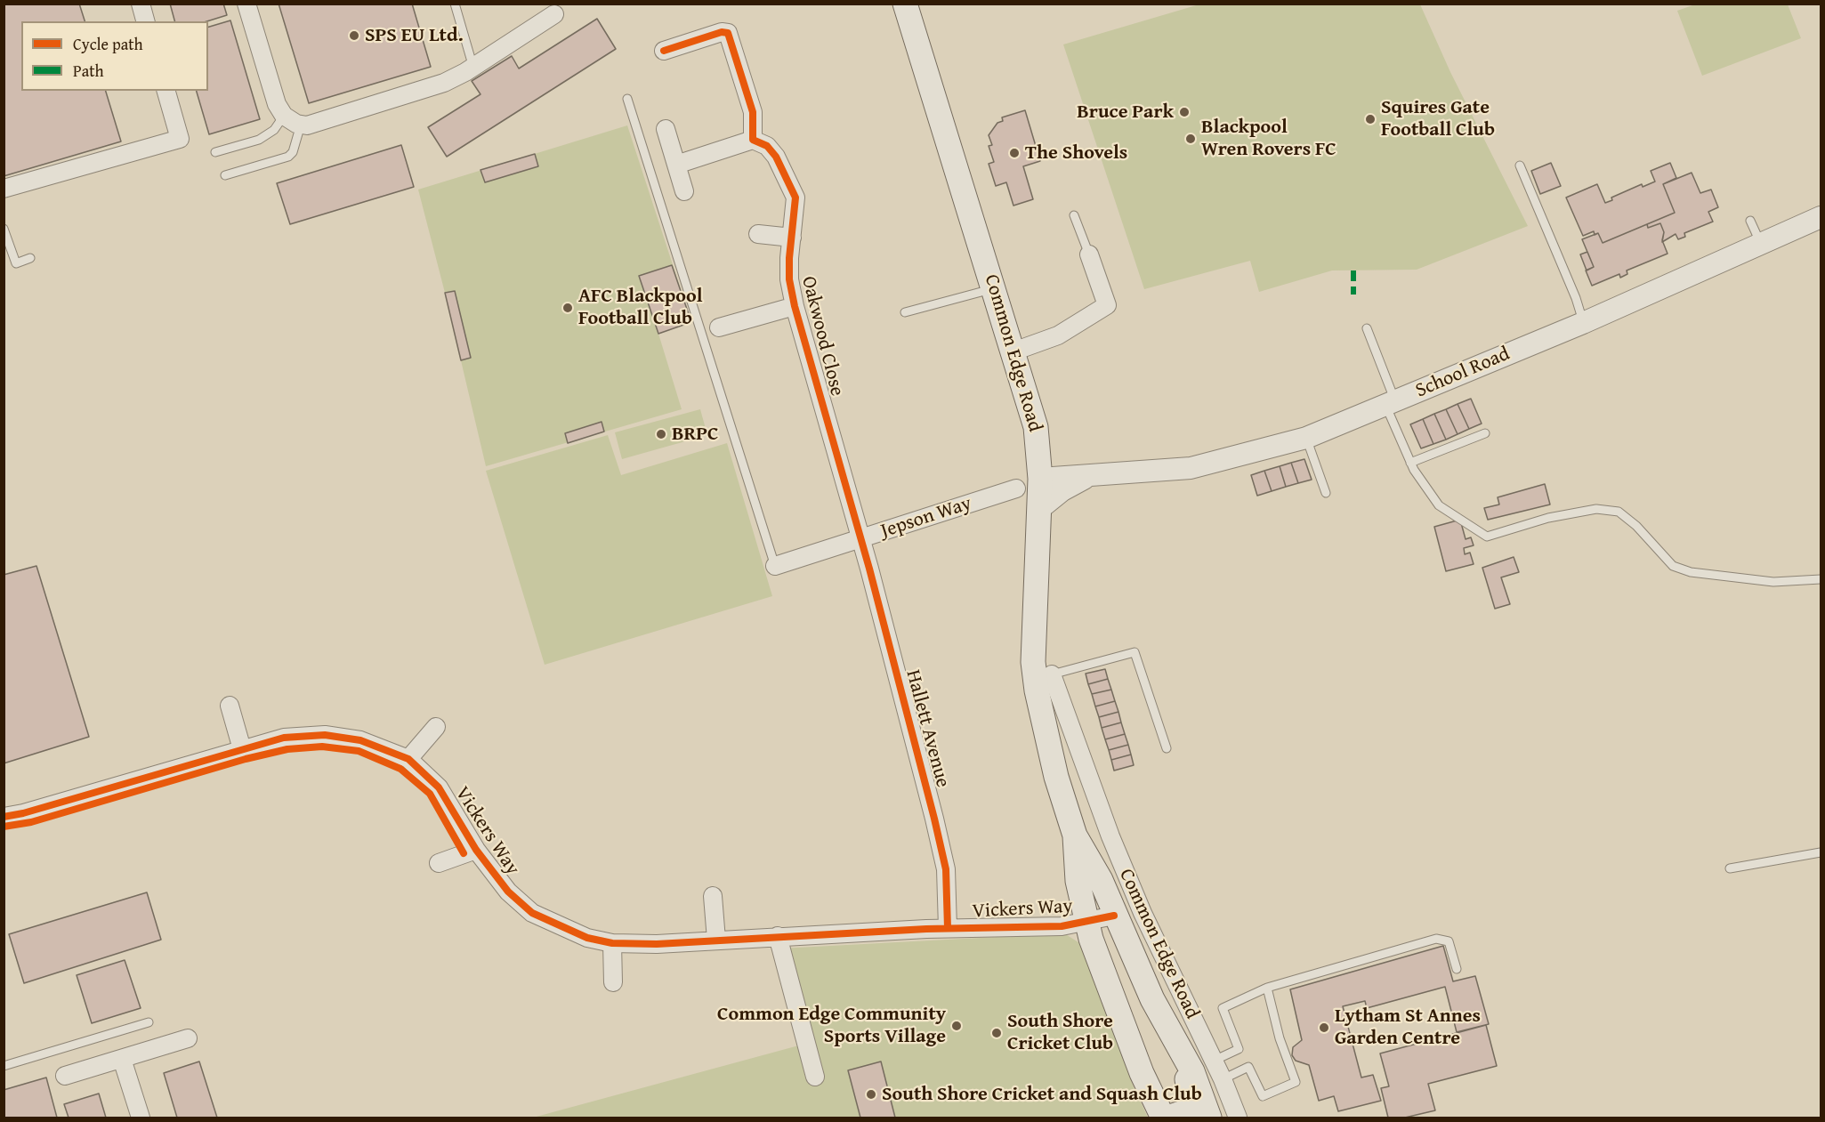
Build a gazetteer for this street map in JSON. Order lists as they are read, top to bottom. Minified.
{"streets":{"main road":["Common Edge Road"],"street":["Oakwood Close","School Road","Jepson Way","Hallett Avenue","Vickers Way"]},"crossings":[["Oakwood Close","Jepson Way"],["Oakwood Close","Hallett Avenue"],["Common Edge Road","School Road"],["Common Edge Road","Vickers Way"],["Jepson Way","Hallett Avenue"],["Hallett Avenue","Vickers Way"]],"places":["SPS EU Ltd.","Bruce Park","Squires Gate Football Club","Blackpool Wren Rovers FC","The Shovels","AFC Blackpool Football Club","BRPC","Common Edge Community Sports Village","Lytham St Annes Garden Centre","South Shore Cricket Club","South Shore Cricket and Squash Club"],"legend":["Cycle path","Path"]}
